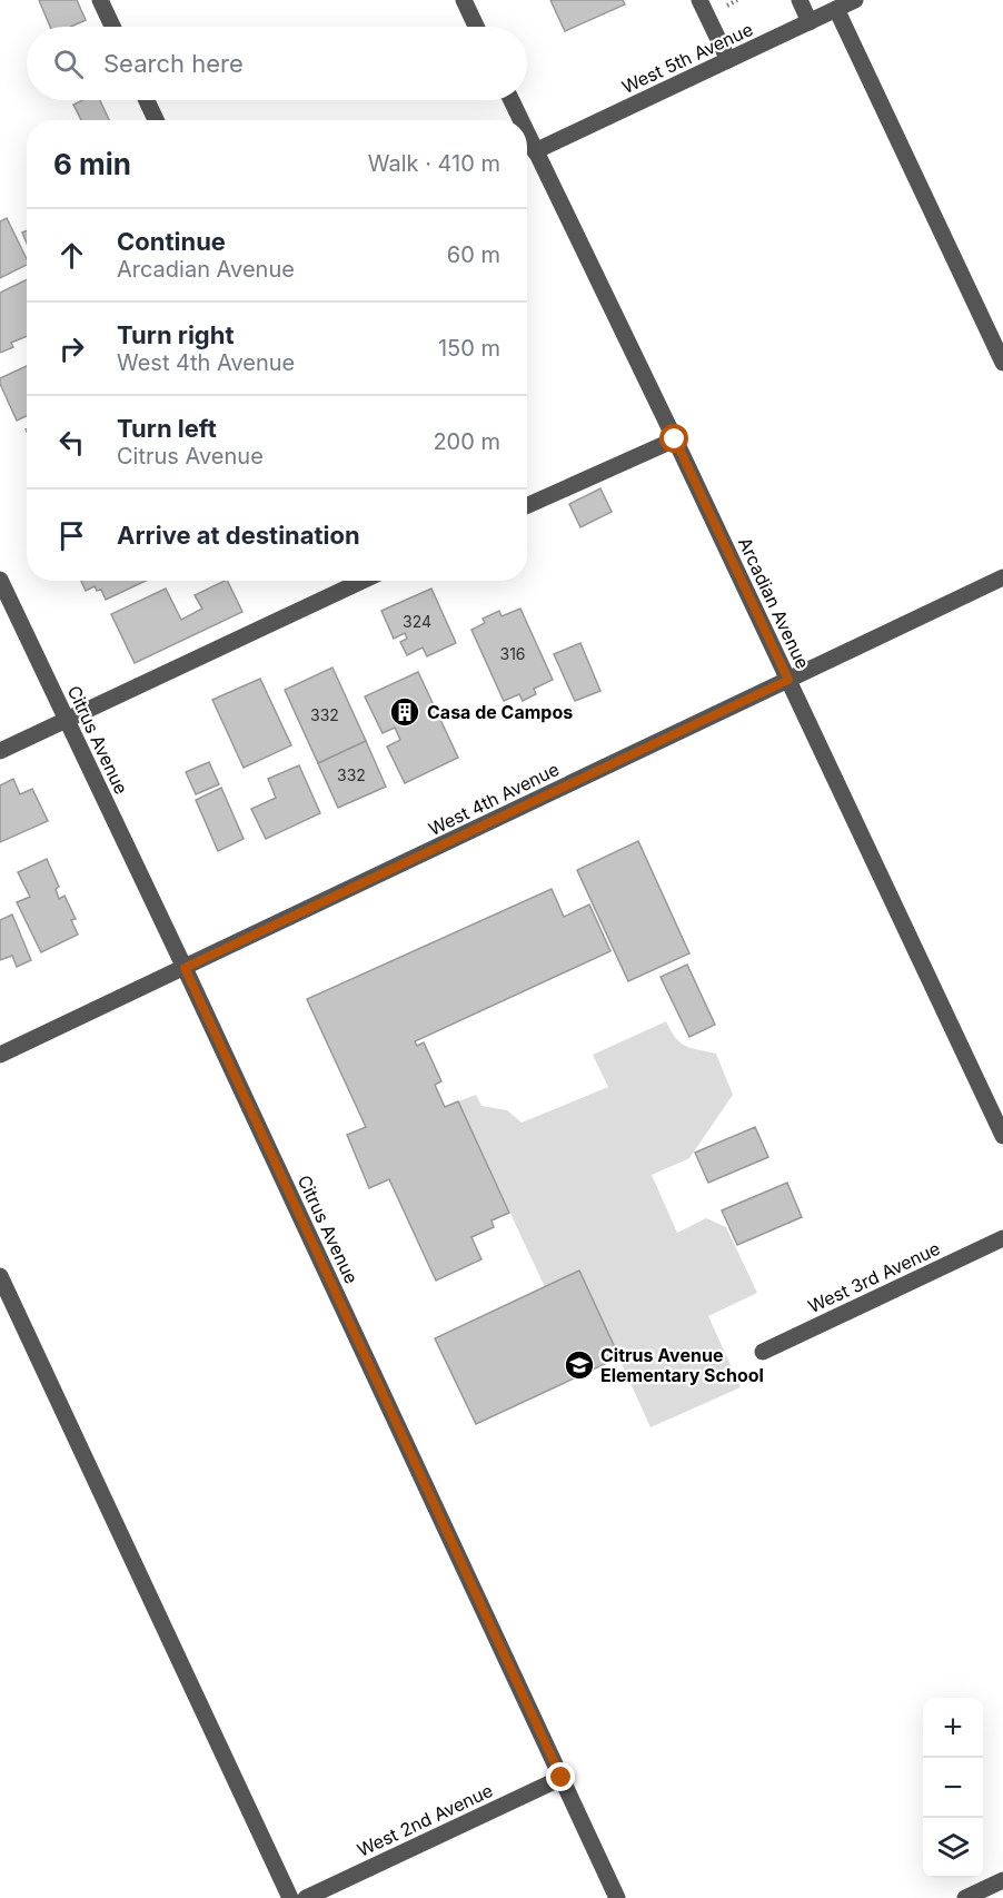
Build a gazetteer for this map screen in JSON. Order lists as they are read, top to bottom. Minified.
{"streets":{"street":["West 5th Avenue","Arcadian Avenue","Citrus Avenue","West 4th Avenue","West 3rd Avenue","West 2nd Avenue"]},"crossings":[["West 5th Avenue","Arcadian Avenue"],["Arcadian Avenue","West 4th Avenue"],["Citrus Avenue","West 4th Avenue"],["Citrus Avenue","West 2nd Avenue"]],"places":{"building":["Casa de Campos"],"school or university":["Citrus Avenue Elementary School"]},"house_numbers":["324","316","332","332"],"page":{"search":"Search here","heading":["6 min","Walk · 410 m"],"list":[["Continue","Arcadian Avenue","60 m"],["Turn right","West 4th Avenue","150 m"],["Turn left","Citrus Avenue","200 m"],"Arrive at destination"],"map_buttons":["+","−"]}}
